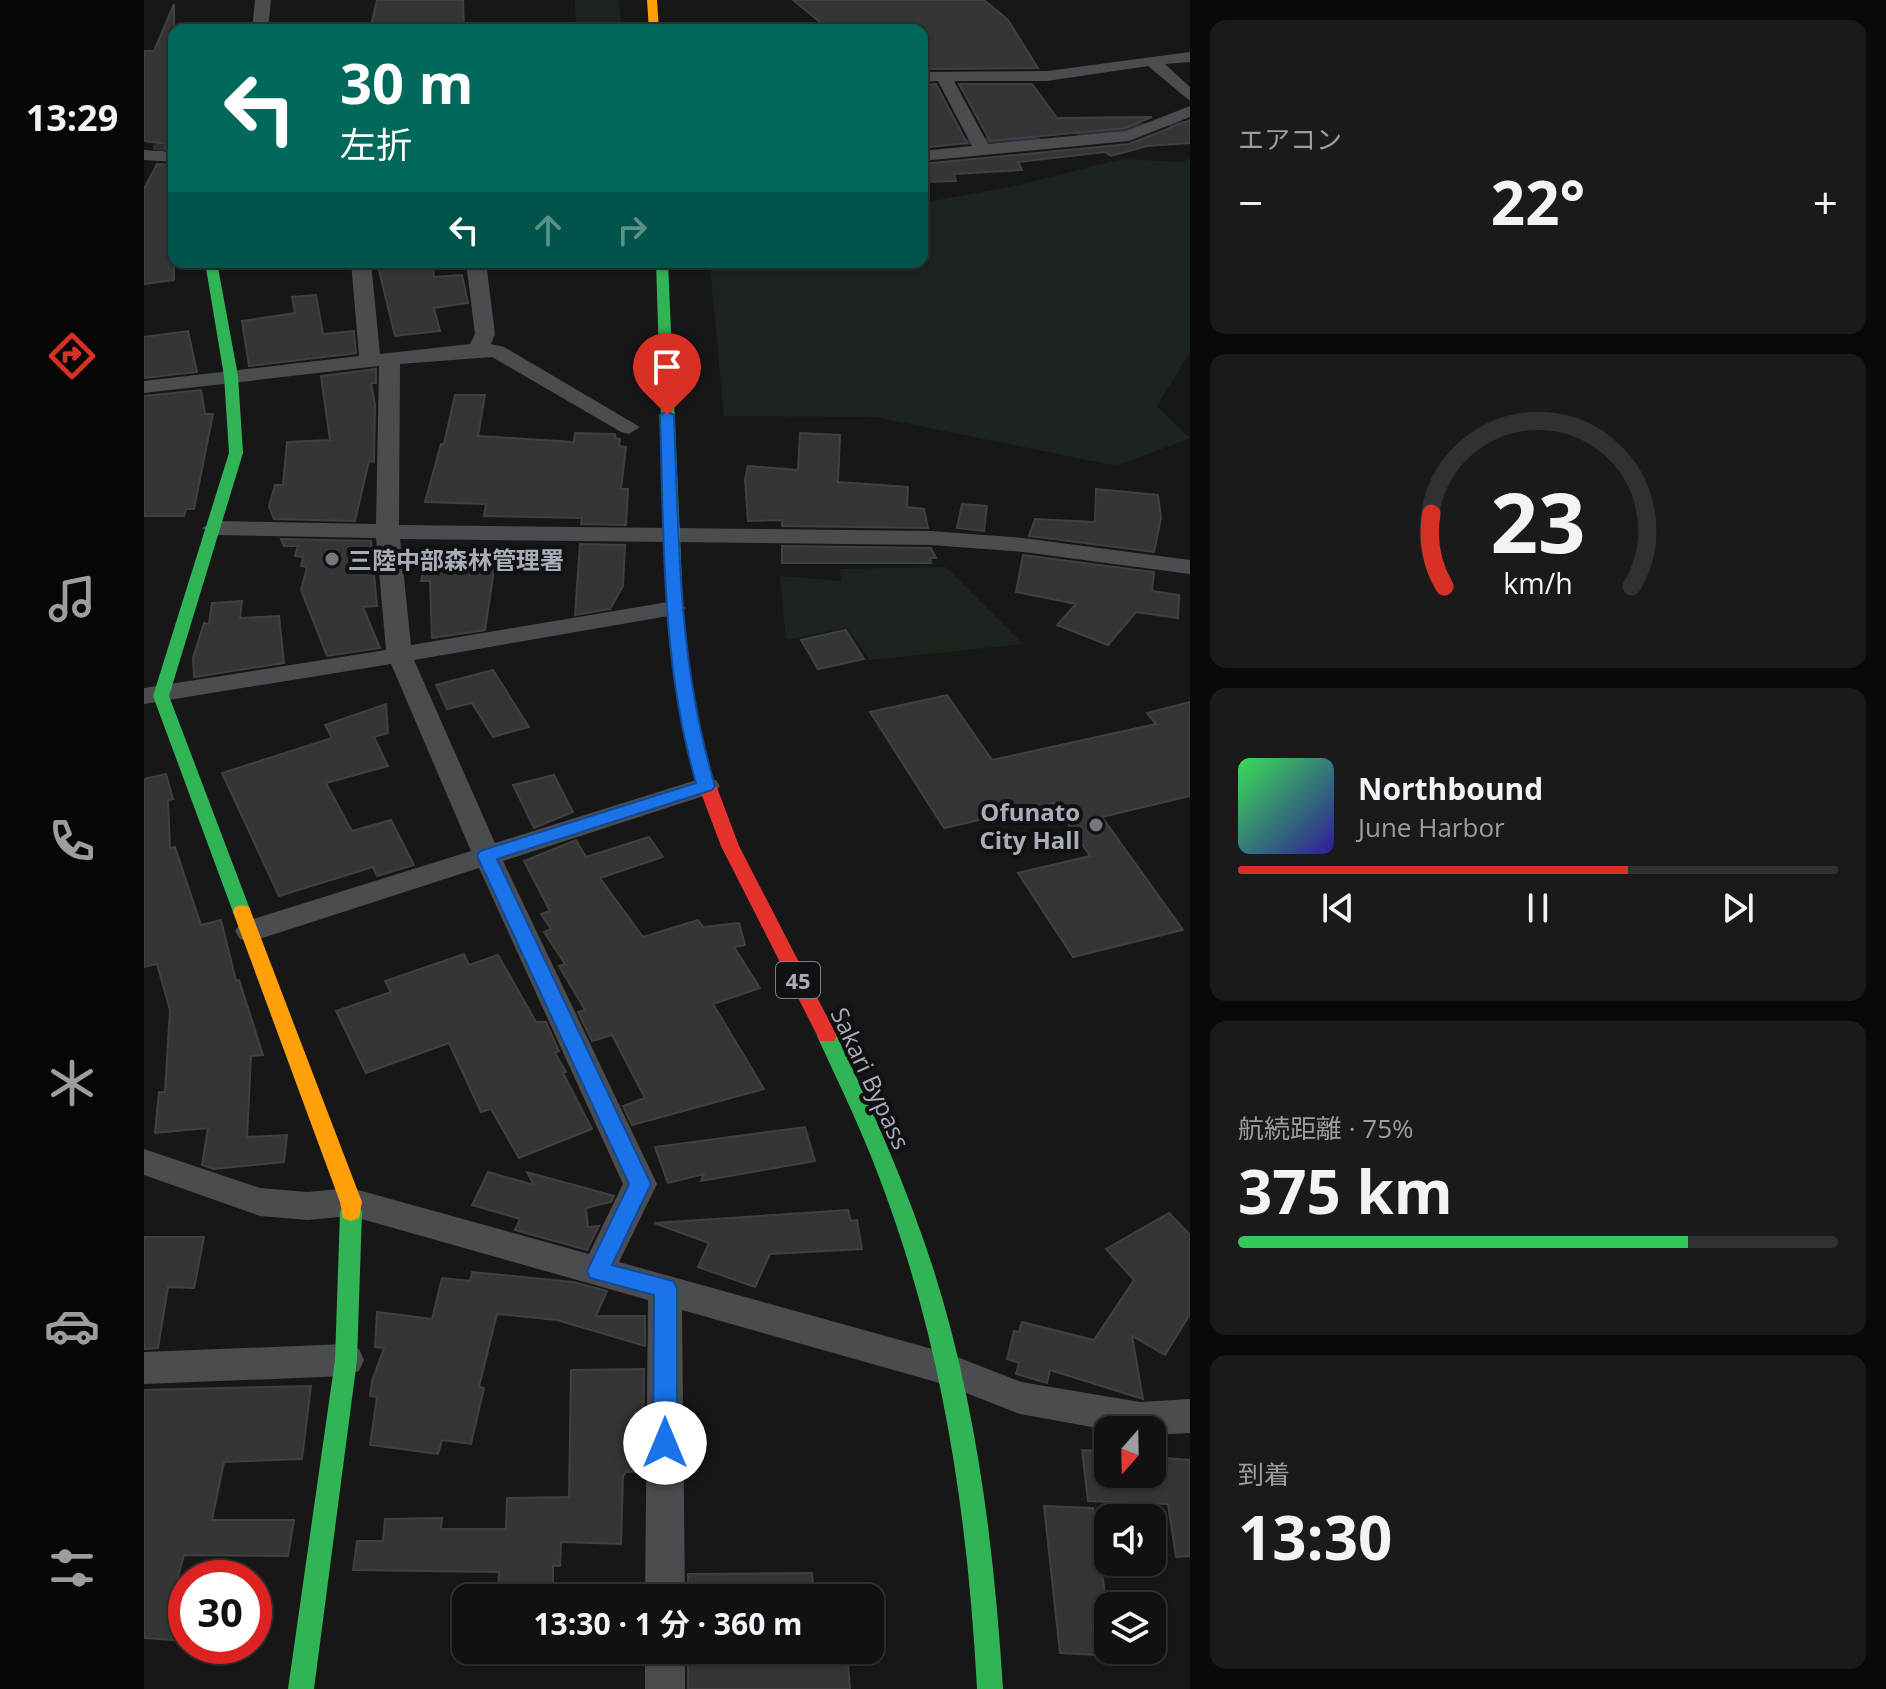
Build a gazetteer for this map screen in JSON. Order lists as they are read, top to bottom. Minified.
{"streets":{"main road":["45","Sakari Bypass"]},"places":["三陸中部森林管理署","Ofunato City Hall"],"north":"bottom","page":{"tabs":"13:29","tile":["エアコン",["航続距離 · 75%","375 km"],["到着","13:30"]],"turn":["30 m","左折"],"heat":["−","22°","+"],"song":["Northbound","June Harbor"],"limit":"30","trip":"13:30 · 1 分 · 360 m","gauge":["23","km/h"]}}
